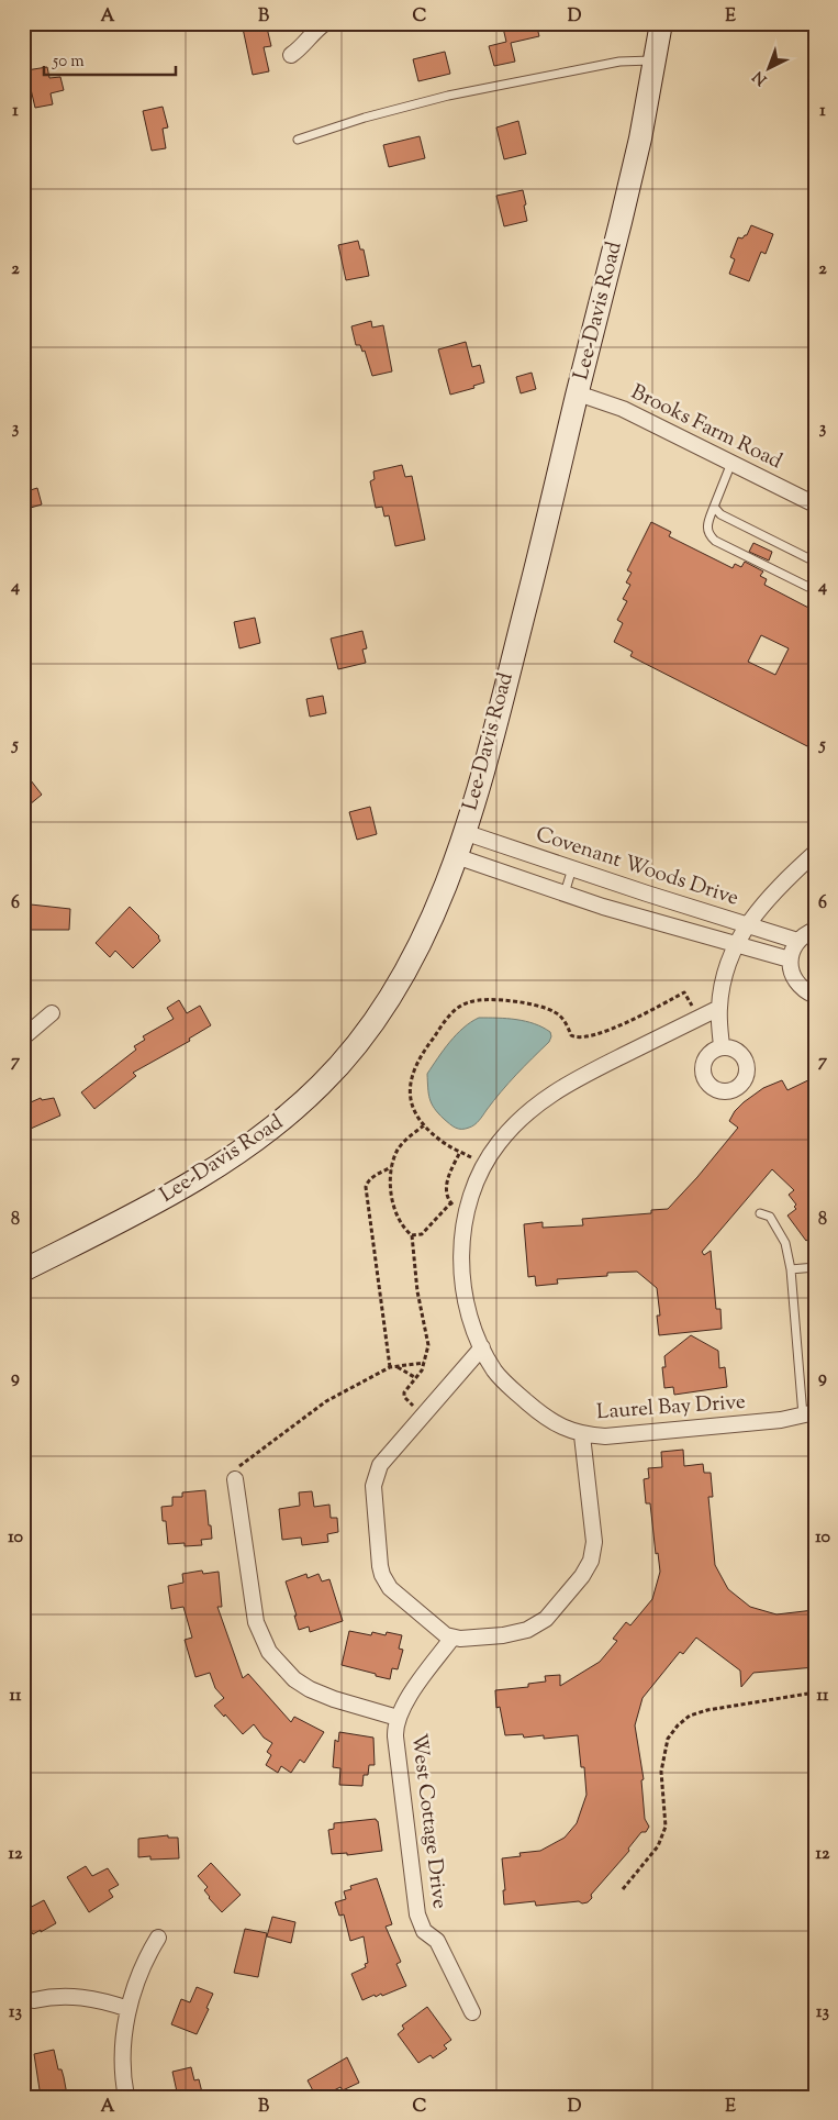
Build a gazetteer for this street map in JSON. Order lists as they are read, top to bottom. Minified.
{"streets":{"main road":["Lee-Davis Road"],"street":["Brooks Farm Road","Covenant Woods Drive","Laurel Bay Drive","West Cottage Drive"]},"crossings":[["Lee-Davis Road","Brooks Farm Road"],["Lee-Davis Road","Covenant Woods Drive"]],"scale_bar":"50 m","north":"bottom left","grid":{"columns":["A","B","C","D","E"],"rows":["1","2","3","4","5","6","7","8","9","10","11","12","13"]}}
